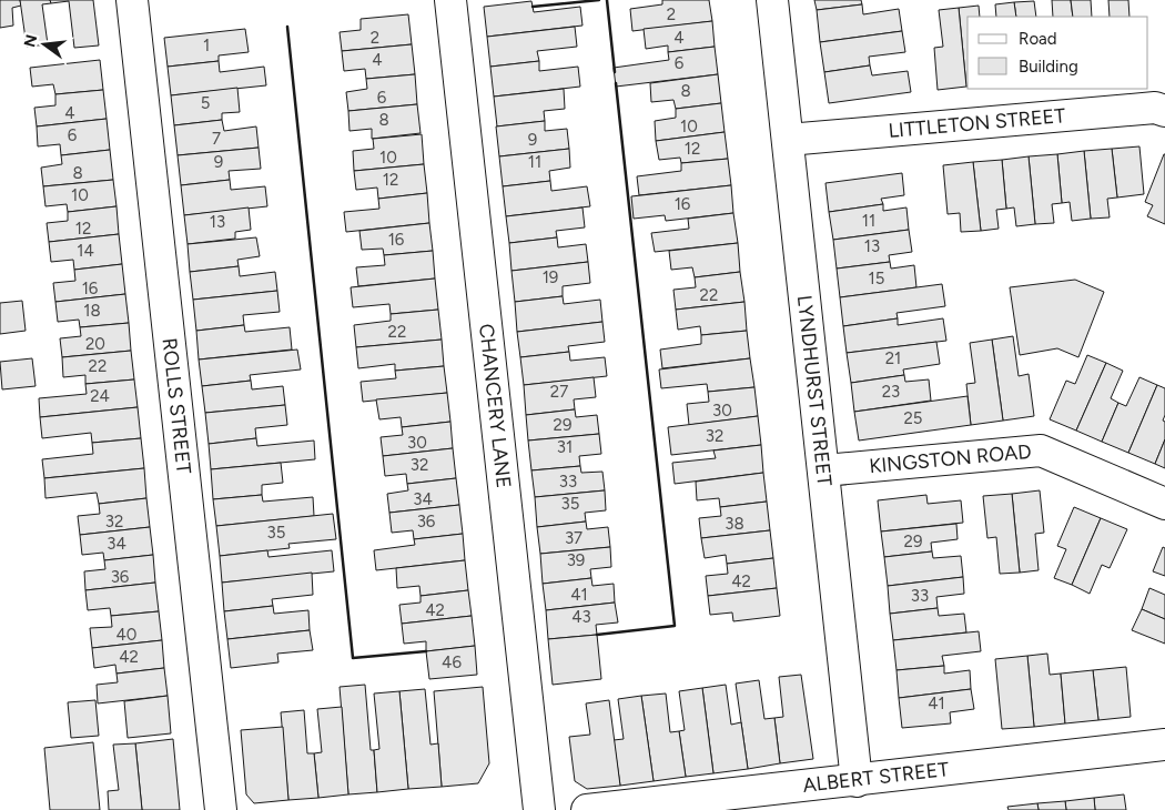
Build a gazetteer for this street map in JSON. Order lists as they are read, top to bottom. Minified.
{"streets":{"street":["LITTLETON STREET","LYNDHURST STREET","ROLLS STREET","CHANCERY LANE","KINGSTON ROAD","ALBERT STREET"]},"crossings":[["LITTLETON STREET","LYNDHURST STREET"],["LYNDHURST STREET","KINGSTON ROAD"],["LYNDHURST STREET","ALBERT STREET"]],"house_numbers":["2","2","4","1","4","6","8","6","5","4","8","10","6","7","9","12","10","9","11","8","12","10","16","11","13","12","16","13","14","19","15","16","22","18","22","20","21","22","27","23","24","30","25","29","32","30","31","32","33","34","35","32","36","38","35","37","29","34","39","36","42","41","33","42","43","40","42","46","41"],"legend":["Road","Building"],"north":"left"}
